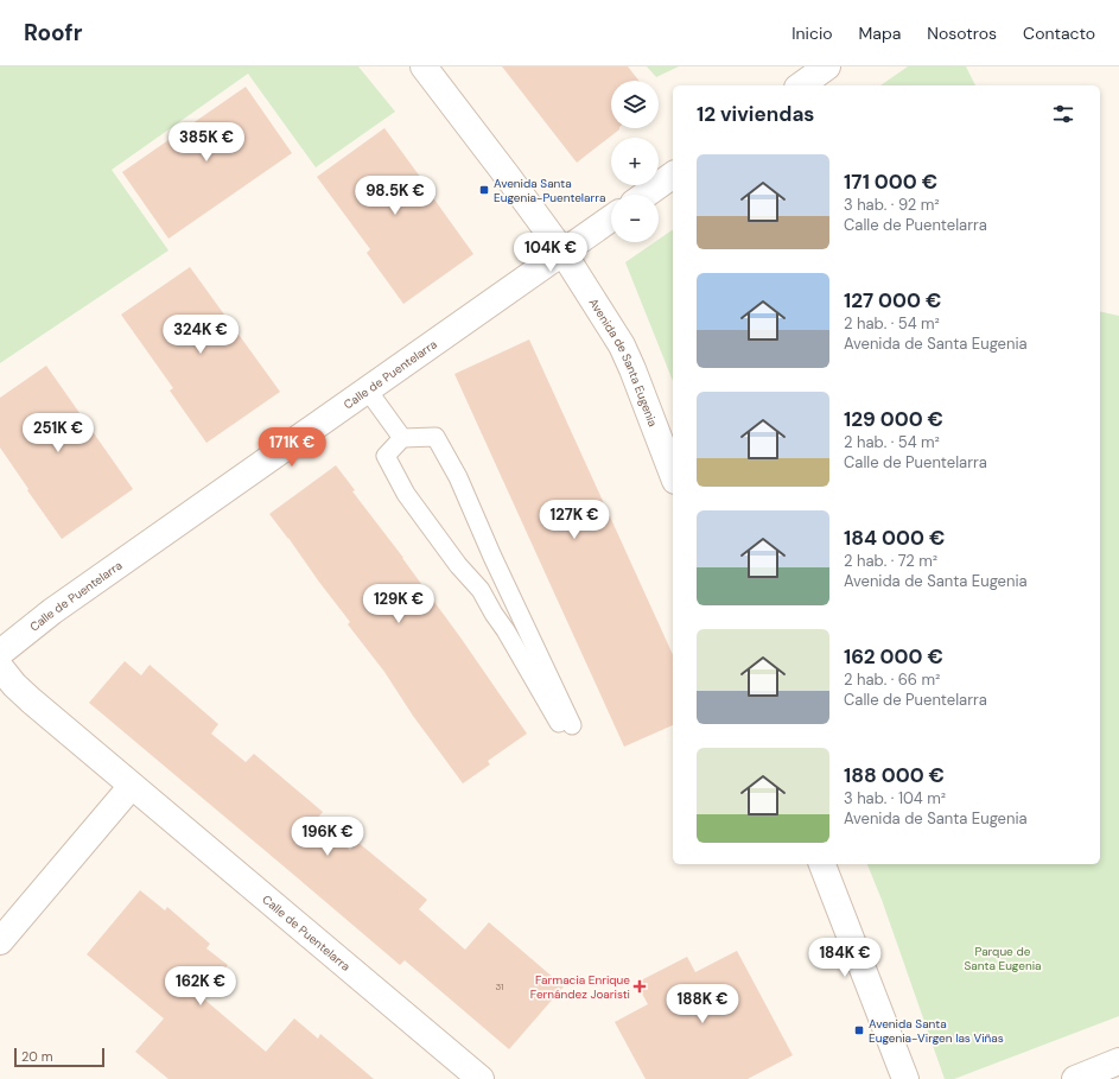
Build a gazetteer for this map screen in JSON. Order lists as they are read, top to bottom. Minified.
{"streets":{"street":["Avenida de Santa Eugenia","Calle de Puentelarra"]},"crossings":[["Avenida de Santa Eugenia","Calle de Puentelarra"]],"parks":["Parque de Santa Eugenia"],"places":{"transit":["Avenida Santa Eugenia-Puentelarra","Avenida Santa Eugenia-Virgen las Viñas"],"health":["Farmacia Enrique Fernández Joaristi"]},"house_numbers":["31"],"scale_bar":"20 m","page":{"header":"Roofr","nav":["Inicio","Mapa","Nosotros","Contacto"],"map_buttons":["+","−"],"heading":"12 viviendas","price":["385K €","98.5K €","104K €","324K €","251K €","171K €","127K €","129K €","196K €","184K €","162K €","188K €"],"list":[{"name":"171 000 €","note":"3 hab. · 92 m² · Calle de Puentelarra"},{"name":"127 000 €","note":"2 hab. · 54 m² · Avenida de Santa Eugenia"},{"name":"129 000 €","note":"2 hab. · 54 m² · Calle de Puentelarra"},{"name":"184 000 €","note":"2 hab. · 72 m² · Avenida de Santa Eugenia"},{"name":"162 000 €","note":"2 hab. · 66 m² · Calle de Puentelarra"},{"name":"188 000 €","note":"3 hab. · 104 m² · Avenida de Santa Eugenia"}],"scale":"20 m"}}
